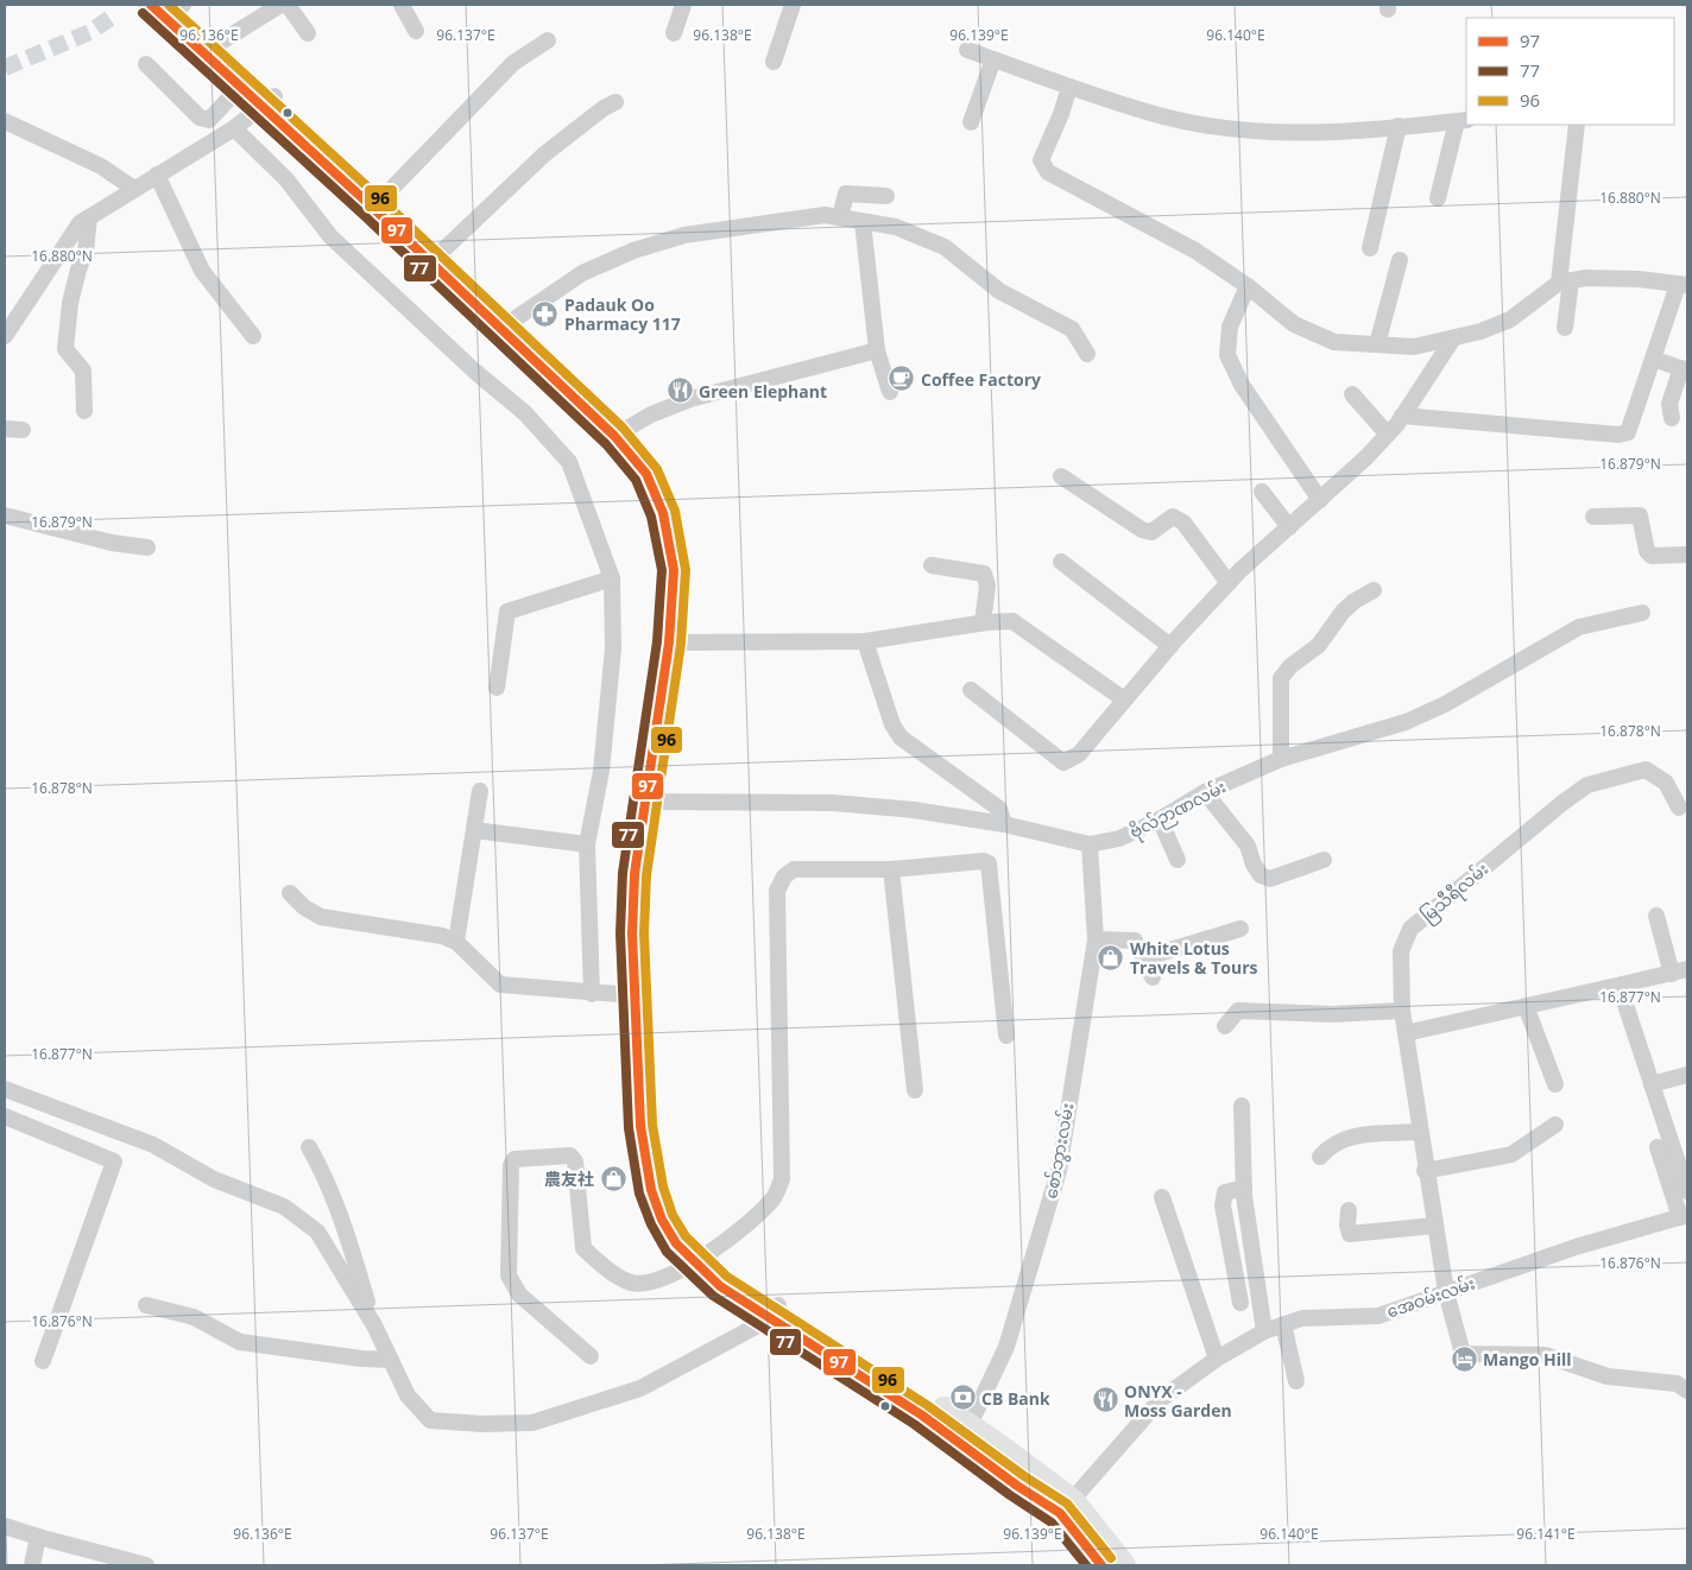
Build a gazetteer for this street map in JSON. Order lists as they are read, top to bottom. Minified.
{"streets":{"street":["ဗိုလ်ဉာဏလမ်း","မြသီရီလမ်း","စော်ဘွားလမ်း","အေဝမ်းလမ်း"]},"crossings":[["ဗိုလ်ဉာဏလမ်း","စော်ဘွားလမ်း"],["မြသီရီလမ်း","အေဝမ်းလမ်း"]],"places":{"pharmacy":["Padauk Oo Pharmacy 117"],"cafe":["Coffee Factory"],"restaurant":["Green Elephant","ONYX - Moss Garden"],"shop":["White Lotus Travels & Tours","農友社"],"hotel":["Mango Hill"],"bank":["CB Bank"]},"lines":["transit line 97","transit line 96","transit line 77"],"legend":["97","77","96"],"coordinates":["96.136°E","96.137°E","96.138°E","96.139°E","96.140°E","16.880°N","16.879°N","16.878°N","16.877°N","16.876°N","96.141°E"]}
